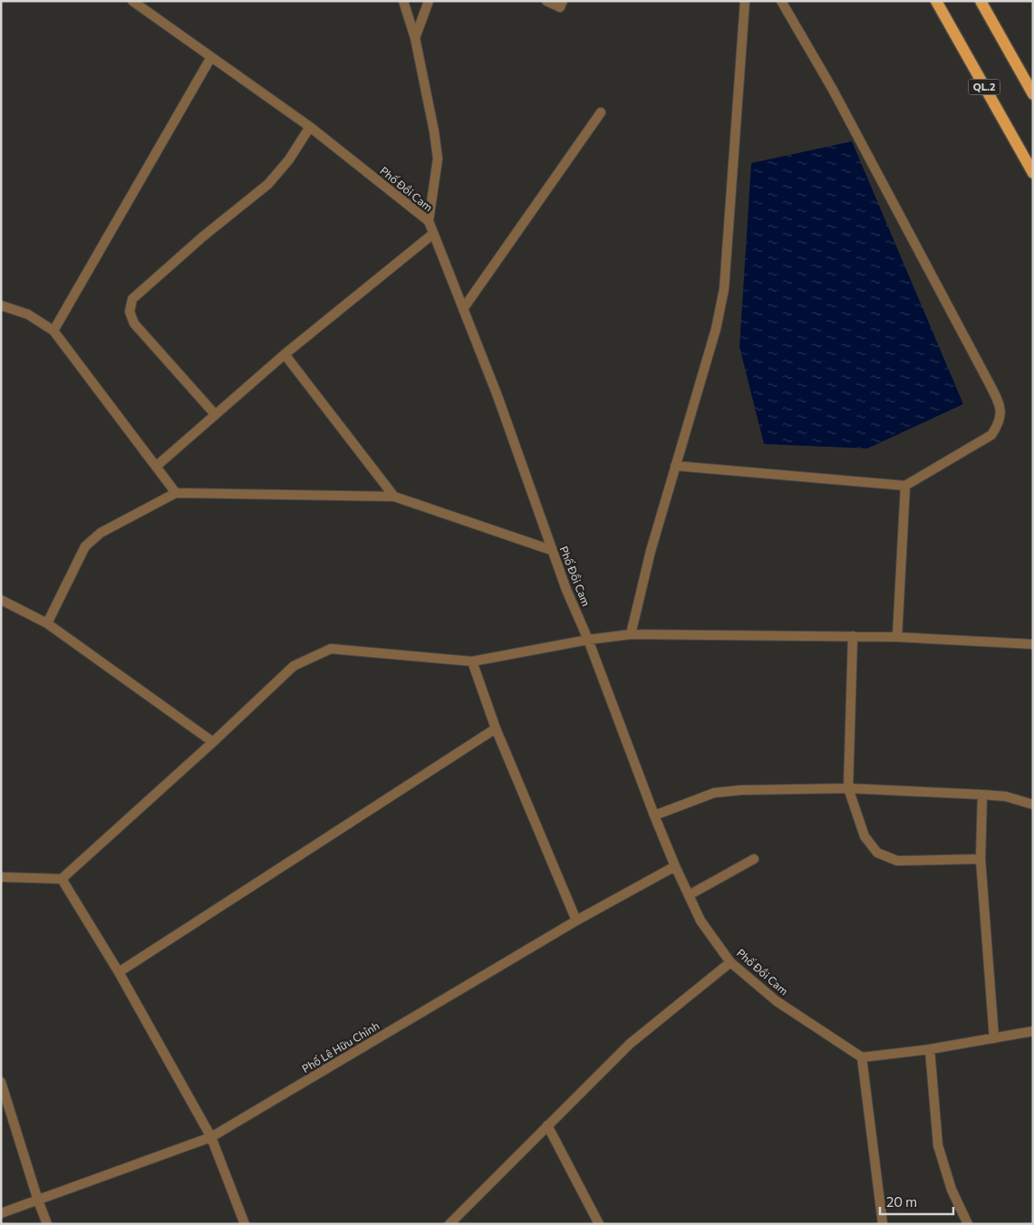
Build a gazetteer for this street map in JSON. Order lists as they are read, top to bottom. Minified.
{"streets":{"main road":["QL.2"],"street":["Phố Đồi Cam","Phố Lê Hữu Chỉnh"]},"crossings":[["Phố Đồi Cam","Phố Lê Hữu Chỉnh"]],"scale_bar":"20 m"}
